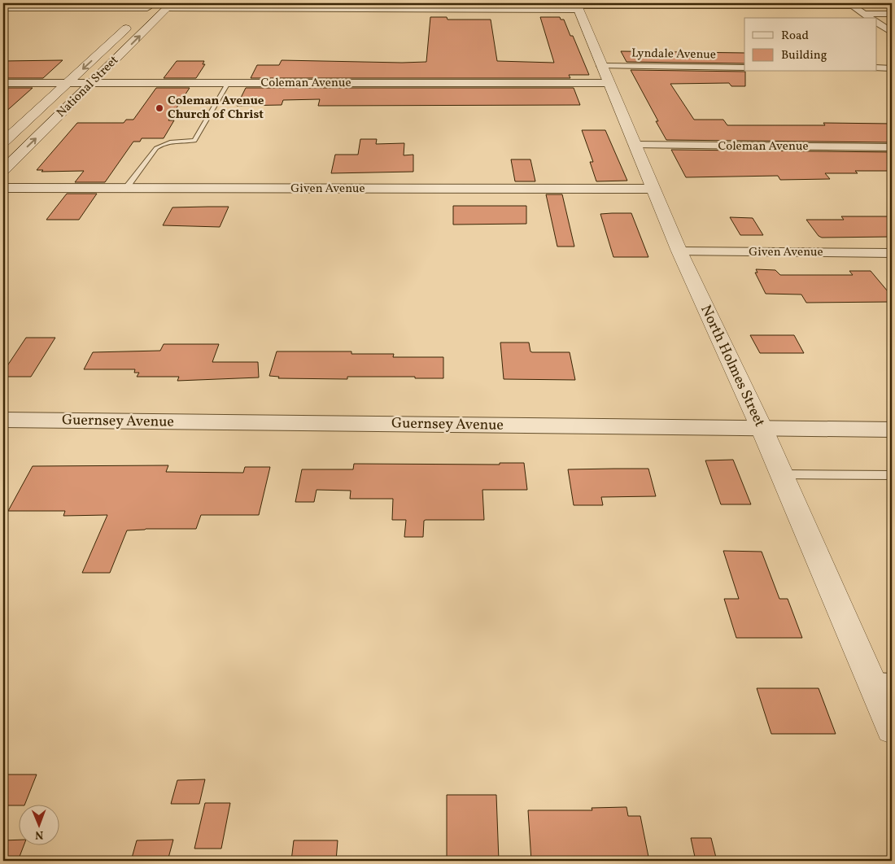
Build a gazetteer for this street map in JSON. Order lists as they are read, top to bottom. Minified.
{"streets":{"street":["Lyndale Avenue","Coleman Avenue","National Street","Given Avenue","North Holmes Street","Guernsey Avenue"]},"crossings":[["Lyndale Avenue","Coleman Avenue"],["Lyndale Avenue","North Holmes Street"],["Coleman Avenue","National Street"],["Coleman Avenue","North Holmes Street"],["Given Avenue","North Holmes Street"],["North Holmes Street","Guernsey Avenue"]],"places":["Coleman Avenue Church of Christ"],"legend":["Road","Building"],"north":"bottom"}
